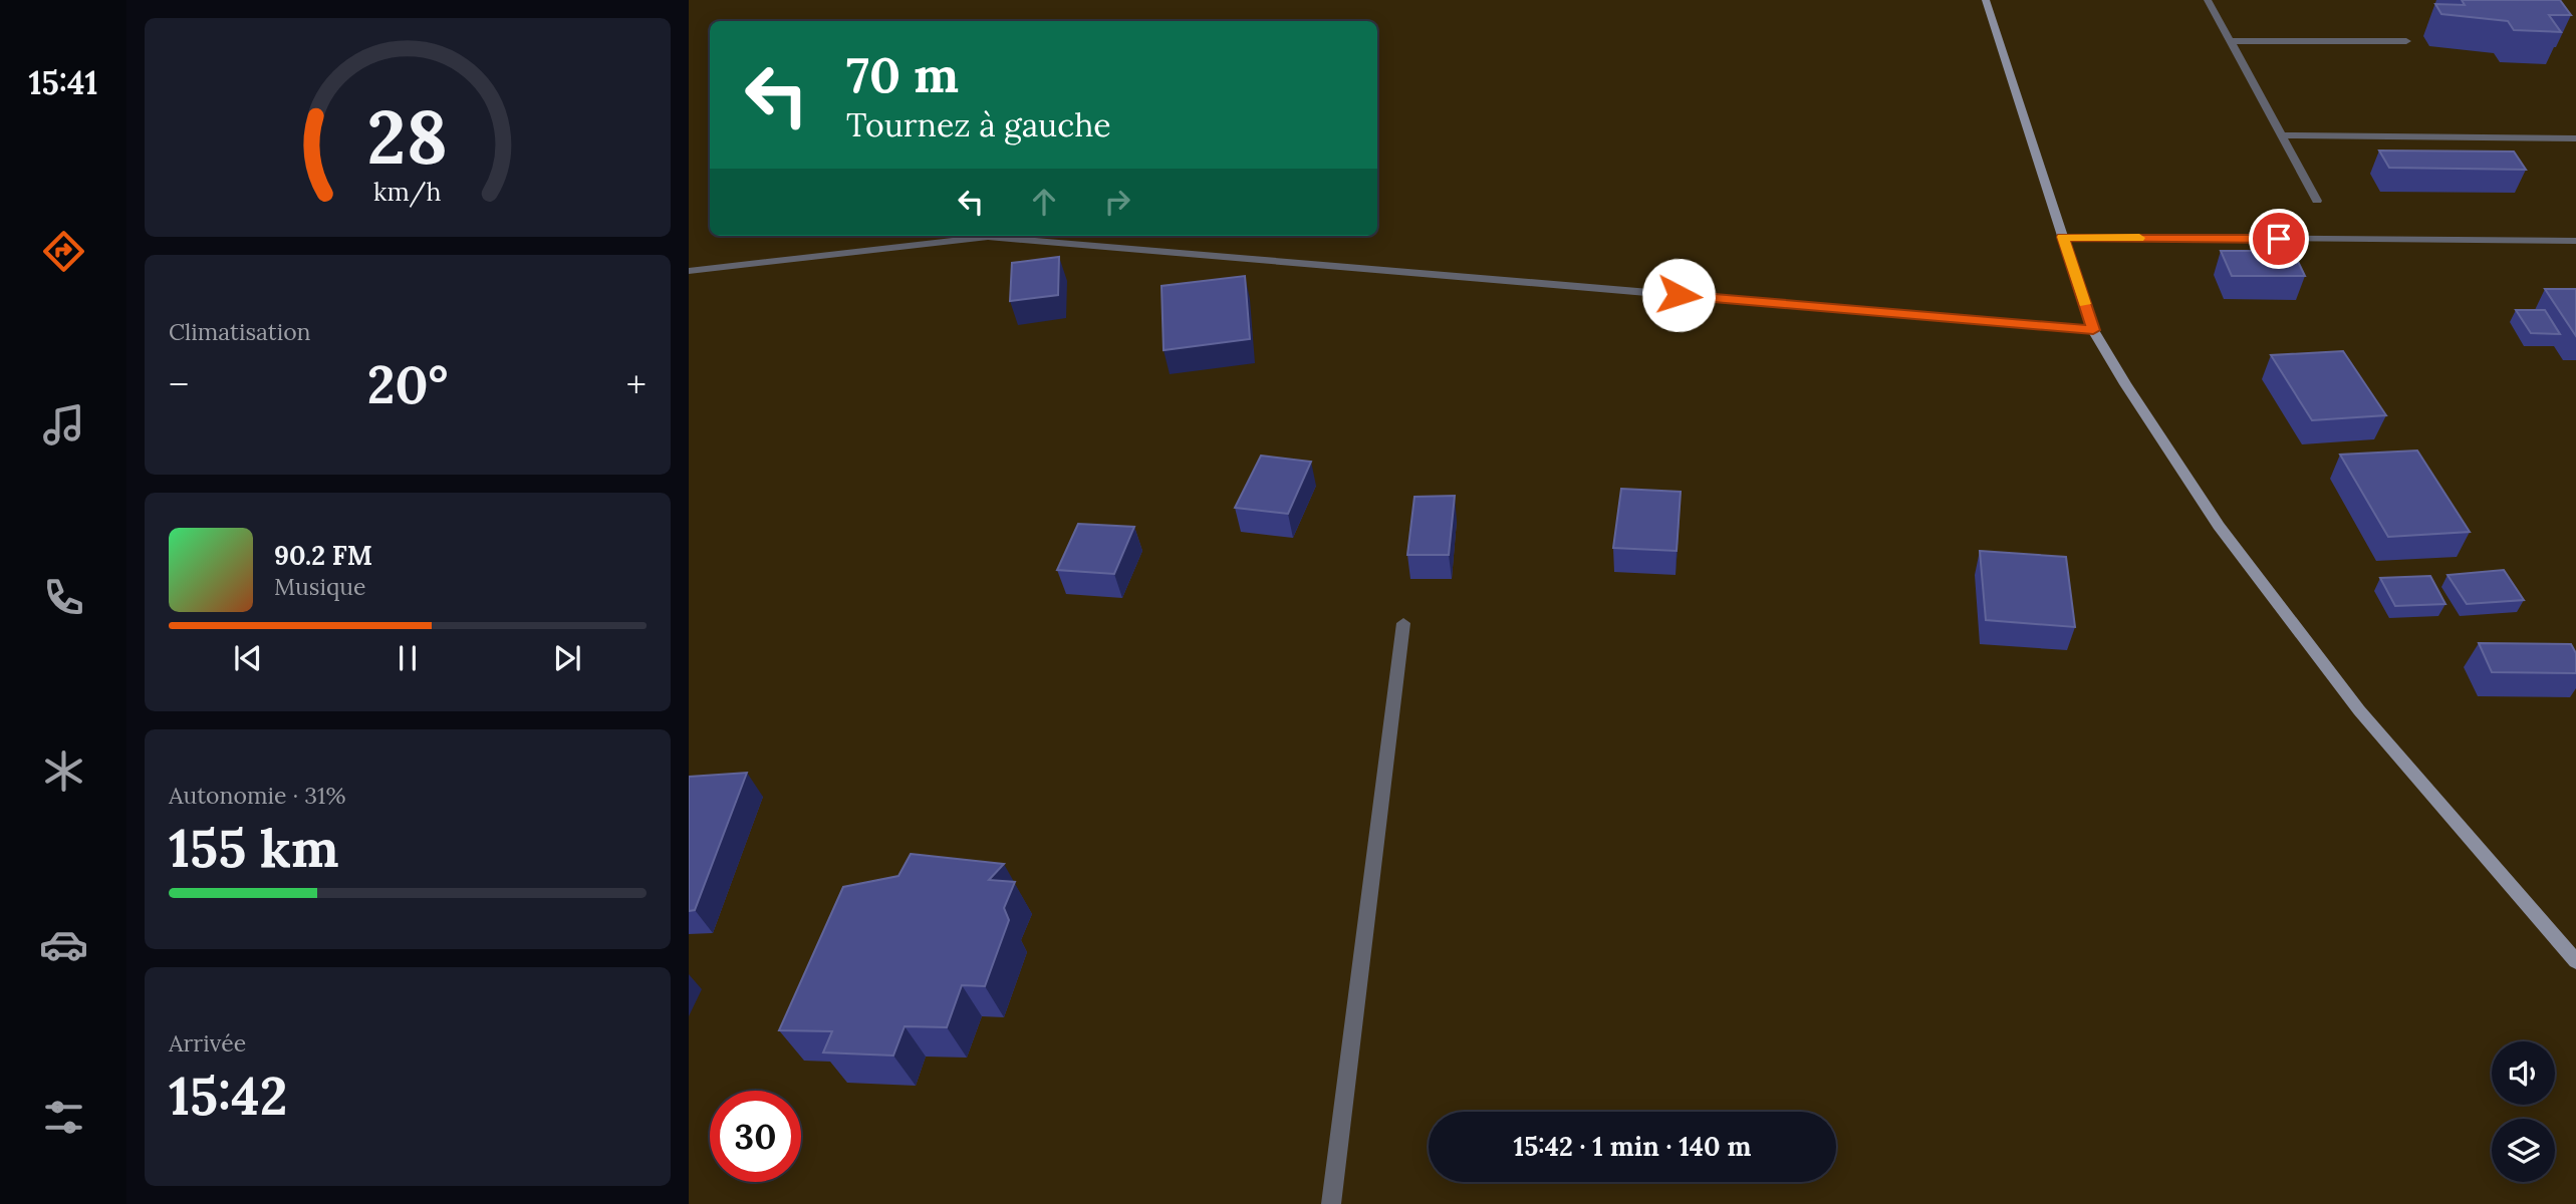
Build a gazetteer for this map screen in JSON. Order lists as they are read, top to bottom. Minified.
{"page":{"tabs":"15:41","turn":["70 m","Tournez à gauche"],"tile":["Climatisation",["Autonomie · 31%","155 km"],["Arrivée","15:42"]],"heat":["−","20°","+"],"song":["90.2 FM","Musique"],"limit":"30","trip":"15:42 · 1 min · 140 m","gauge":["28","km/h"]}}
